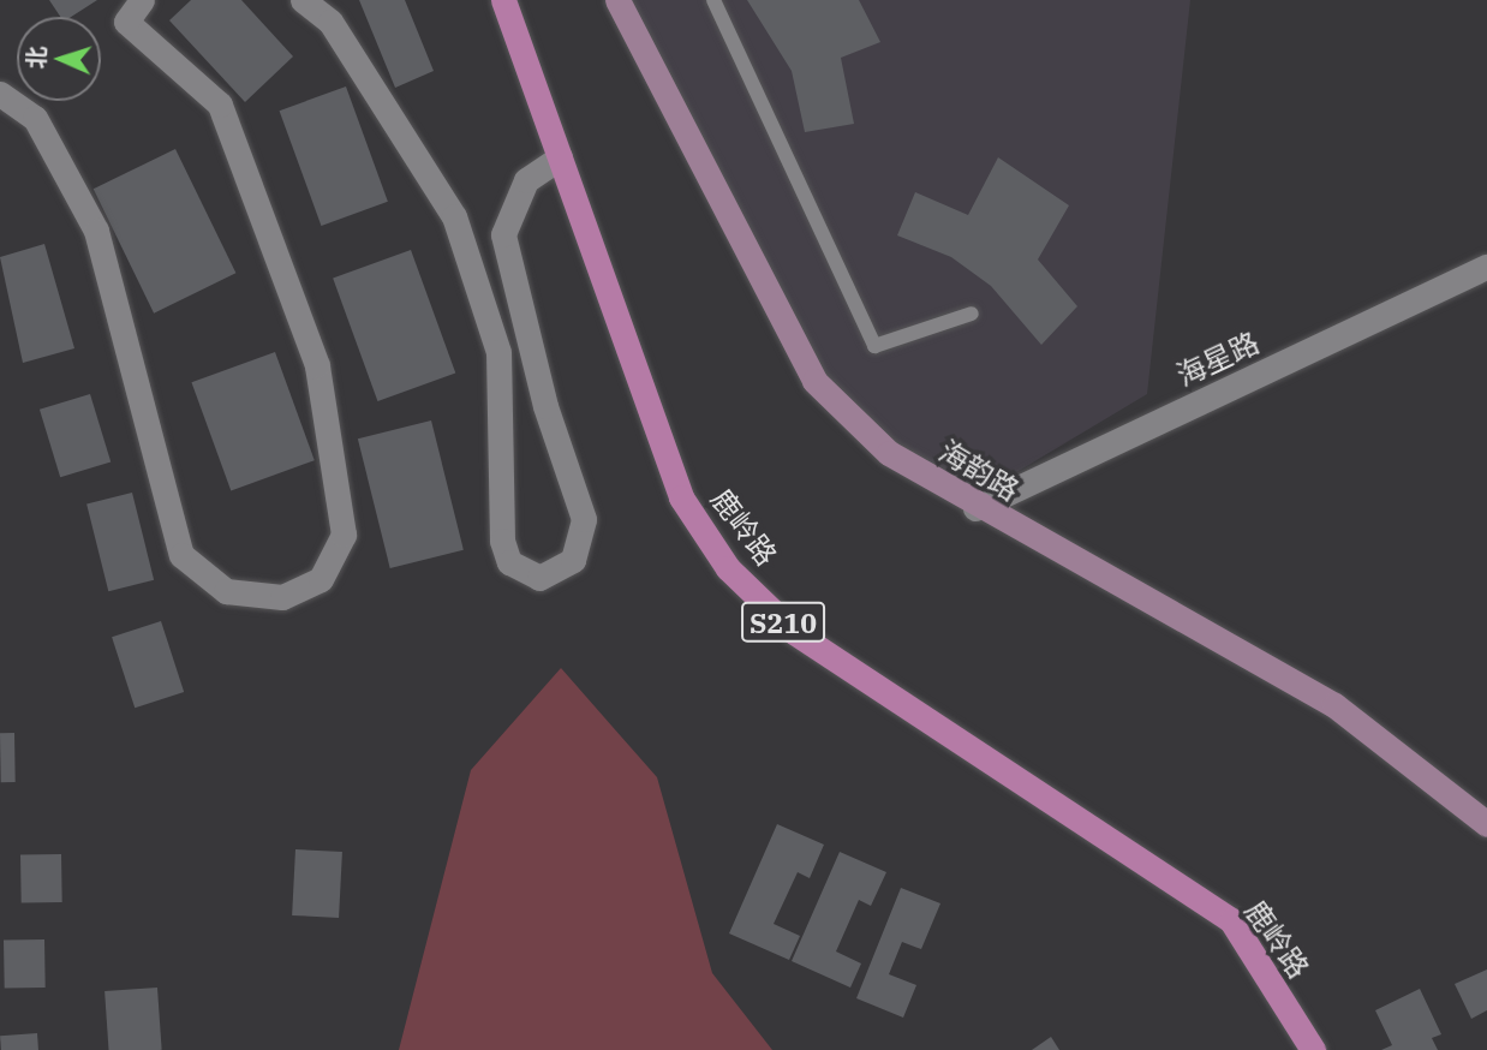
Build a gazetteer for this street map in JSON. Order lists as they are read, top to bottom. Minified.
{"streets":{"main road":["鹿岭路","S210"],"street":["海星路","海韵路"]},"crossings":[["海星路","海韵路"]],"north":"left"}
